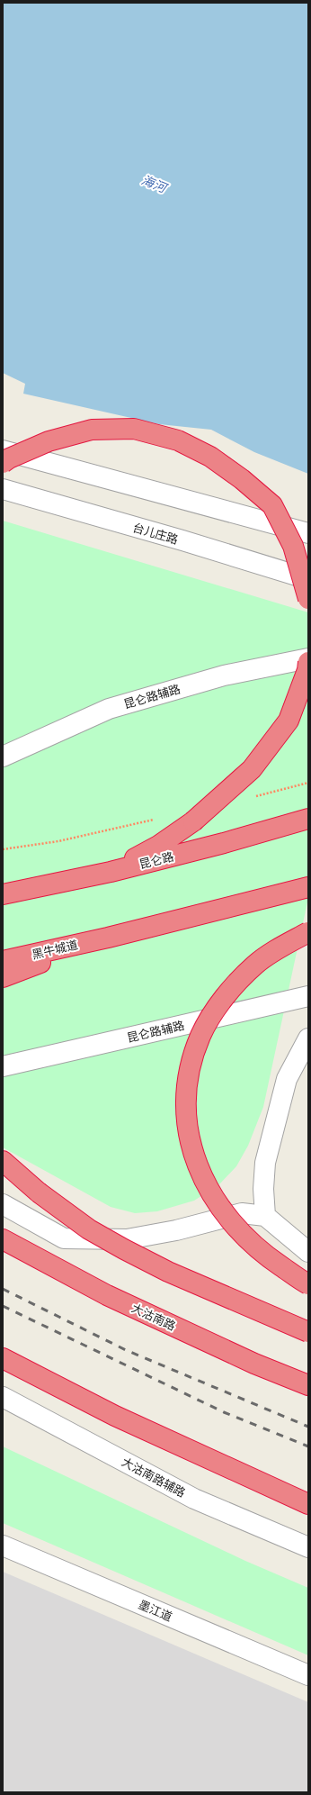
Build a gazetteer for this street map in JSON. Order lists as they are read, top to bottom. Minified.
{"streets":{"highway":["昆仑路","黑牛城道","大沽南路"],"street":["台儿庄路","昆仑路辅路","大沽南路辅路","墨江道"]},"water":["海河"]}
